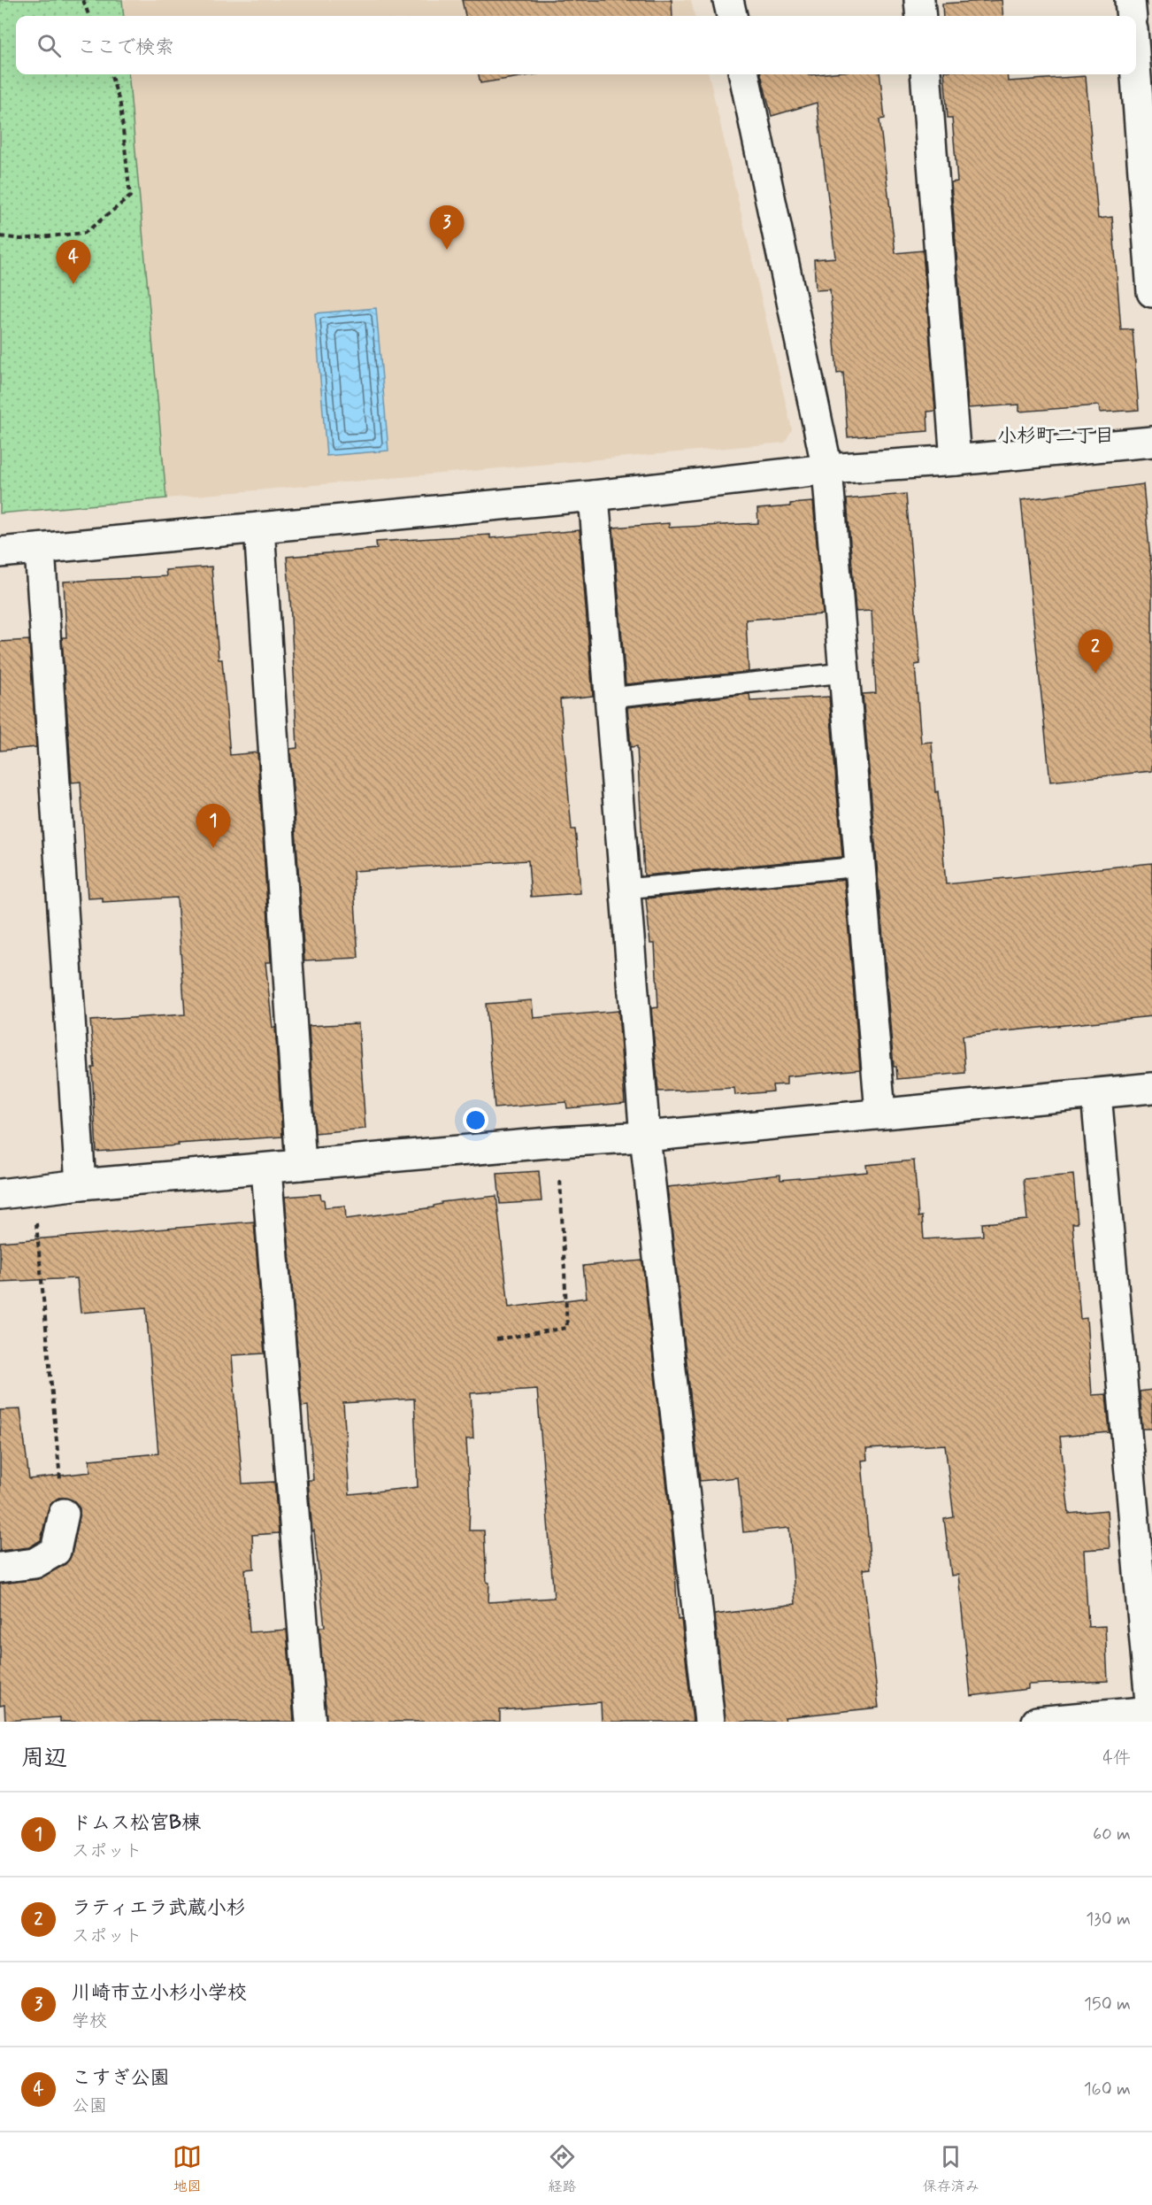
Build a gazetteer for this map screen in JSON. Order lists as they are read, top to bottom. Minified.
{"districts":["小杉町二丁目"],"page":{"search":"ここで検索","pins":["3","4","2","1"],"heading":["周辺","4件"],"list":[{"mark":"1","name":"ドムス松宮B棟","note":"スポット","value":"60 m"},{"mark":"2","name":"ラティエラ武蔵小杉","note":"スポット","value":"130 m"},{"mark":"3","name":"川崎市立小杉小学校","note":"学校","value":"150 m"},{"mark":"4","name":"こすぎ公園","note":"公園","value":"160 m"}],"nav":["地図","経路","保存済み"]}}
